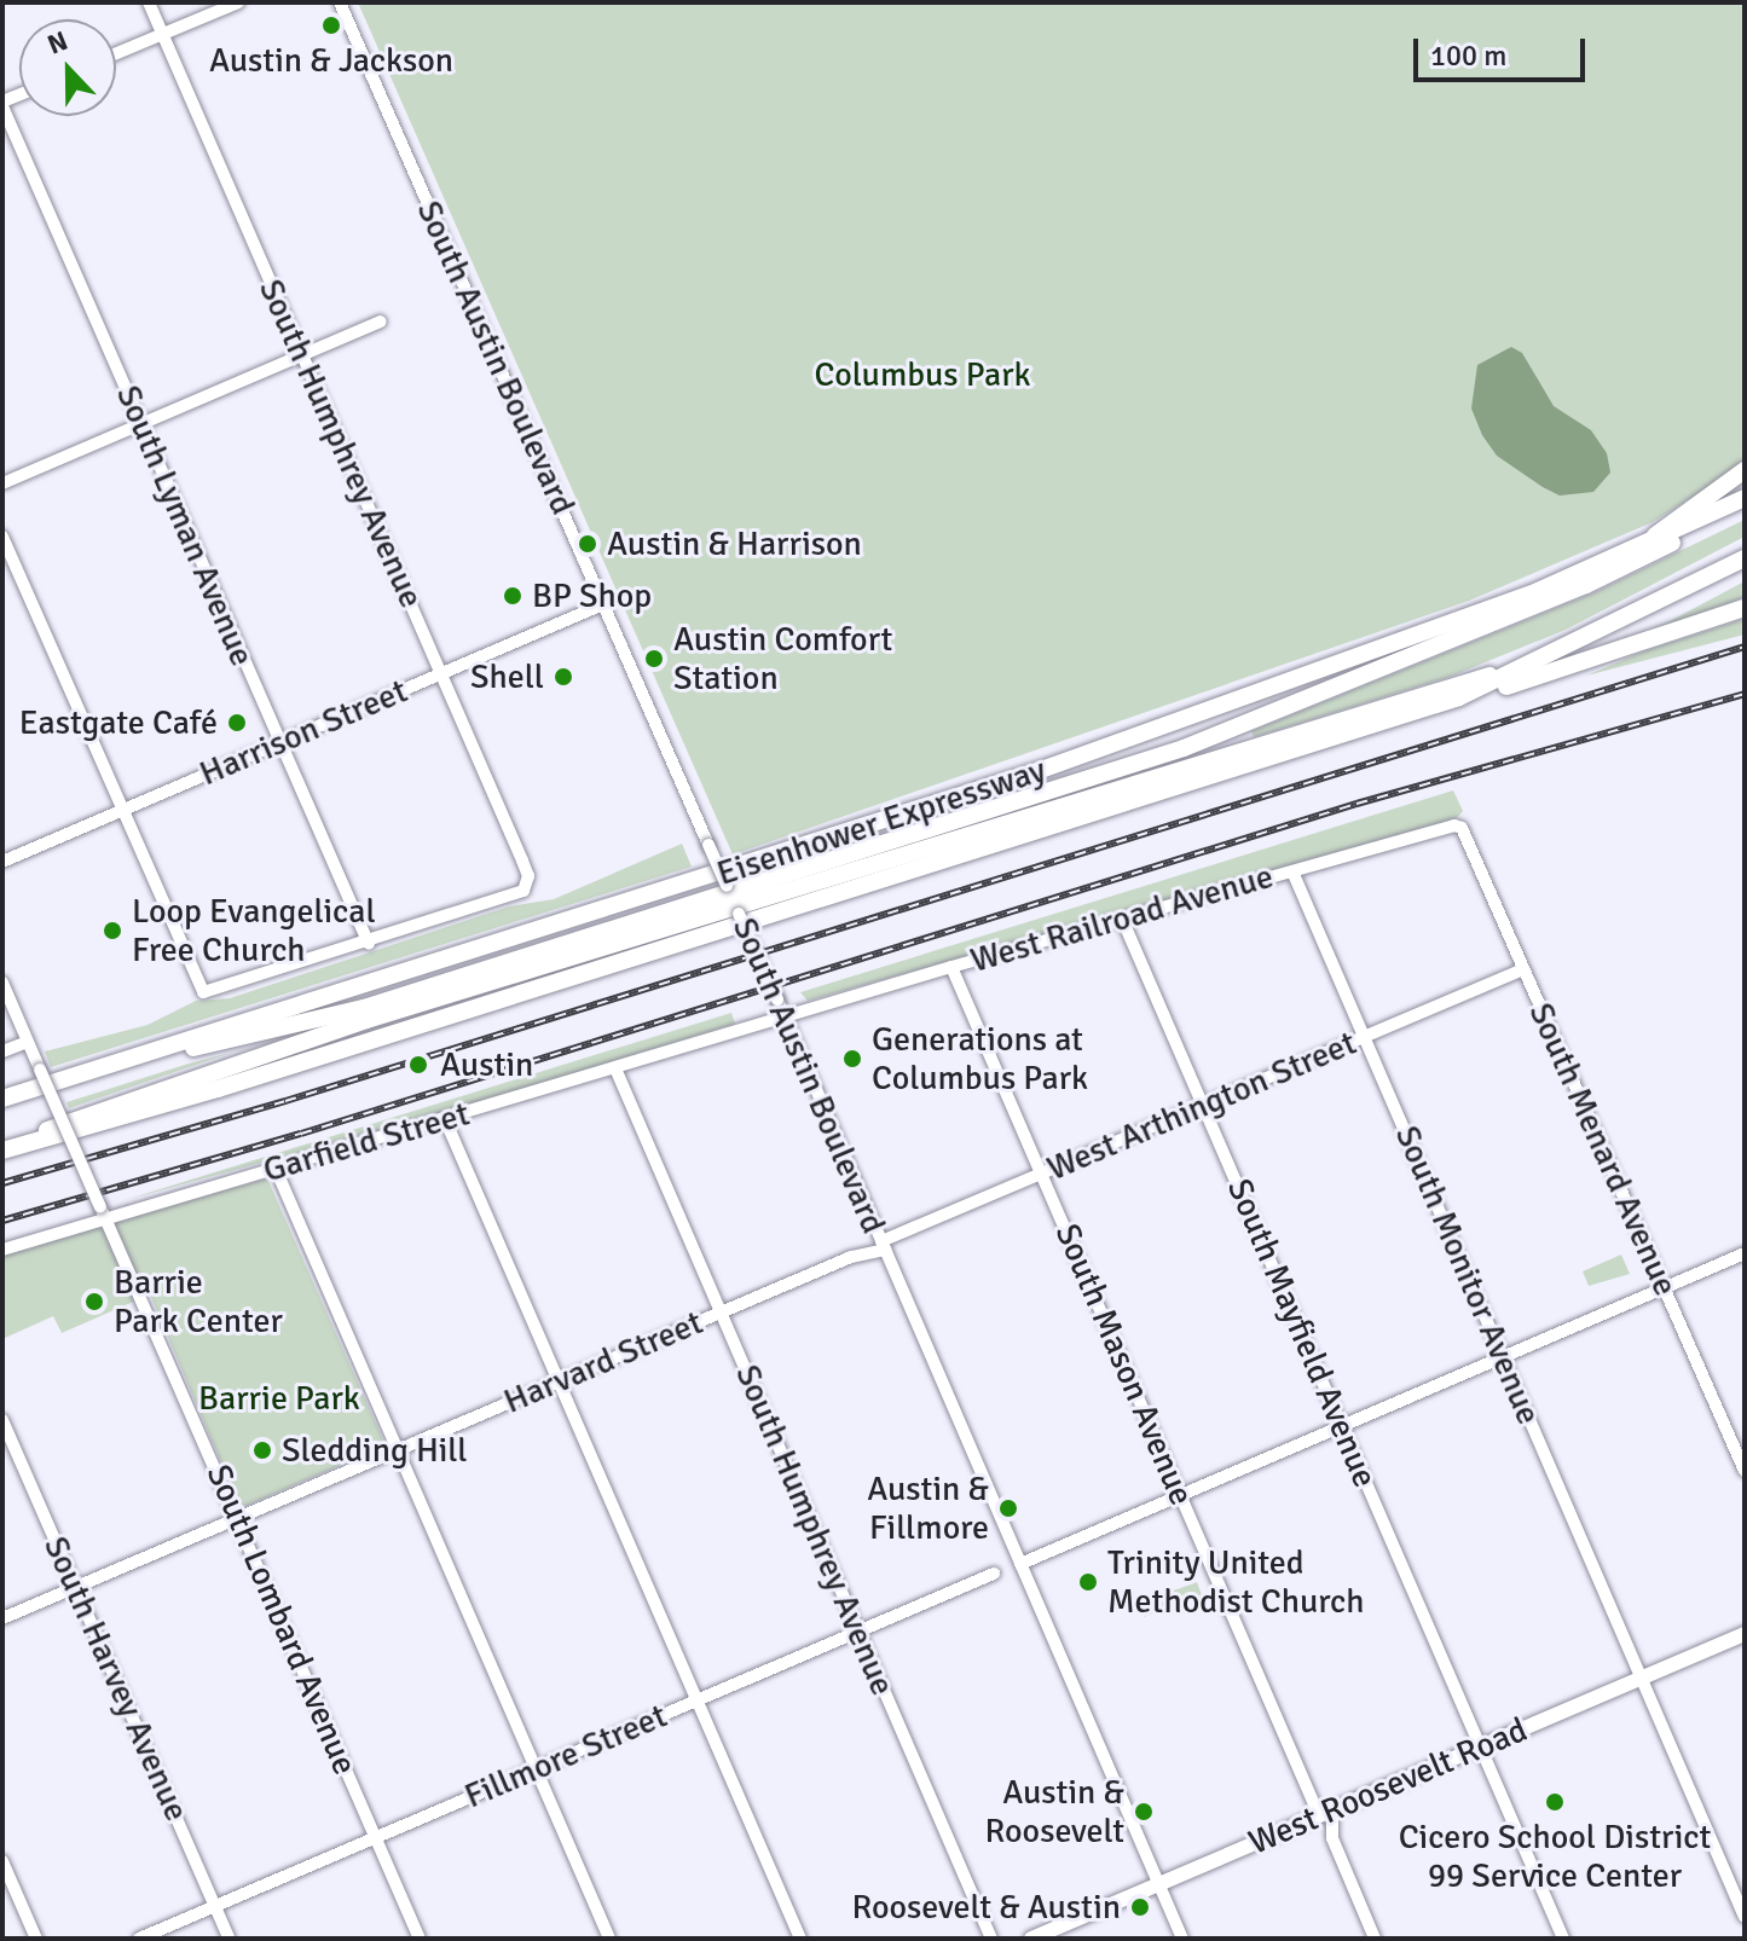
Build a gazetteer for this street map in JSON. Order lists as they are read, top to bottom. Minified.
{"streets":{"highway":["Eisenhower Expressway"],"main road":["West Roosevelt Road"],"street":["South Austin Boulevard","South Humphrey Avenue","South Lyman Avenue","Harrison Street","West Railroad Avenue","West Arthington Street","Garfield Street","South Menard Avenue","South Monitor Avenue","South Mayfield Avenue","Harvard Street","South Mason Avenue","South Lombard Avenue","South Harvey Avenue","Fillmore Street"]},"crossings":[["South Austin Boulevard","Harrison Street"],["South Austin Boulevard","West Railroad Avenue"],["South Austin Boulevard","West Arthington Street"],["South Austin Boulevard","Garfield Street"],["South Austin Boulevard","Harvard Street"],["South Austin Boulevard","West Roosevelt Road"],["South Humphrey Avenue","South Lyman Avenue"],["South Humphrey Avenue","Harrison Street"],["South Humphrey Avenue","Garfield Street"],["South Humphrey Avenue","Harvard Street"],["South Humphrey Avenue","Fillmore Street"],["South Lyman Avenue","Harrison Street"],["West Railroad Avenue","Garfield Street"],["West Railroad Avenue","South Menard Avenue"],["West Railroad Avenue","South Monitor Avenue"],["West Railroad Avenue","South Mayfield Avenue"],["West Railroad Avenue","South Mason Avenue"],["West Arthington Street","South Menard Avenue"],["West Arthington Street","South Monitor Avenue"],["West Arthington Street","South Mayfield Avenue"],["West Arthington Street","Harvard Street"],["West Arthington Street","South Mason Avenue"],["Garfield Street","South Lombard Avenue"],["South Monitor Avenue","West Roosevelt Road"],["South Mayfield Avenue","West Roosevelt Road"],["Harvard Street","South Lombard Avenue"],["Harvard Street","South Harvey Avenue"],["South Mason Avenue","West Roosevelt Road"],["South Lombard Avenue","Fillmore Street"],["South Harvey Avenue","Fillmore Street"]],"parks":["Columbus Park","Barrie Park"],"places":["Austin & Jackson","Austin & Harrison","BP Shop","Austin Comfort Station","Shell","Eastgate Café","Loop Evangelical Free Church","Generations at Columbus Park","Austin","Barrie Park Center","Sledding Hill","Austin & Fillmore","Trinity United Methodist Church","Cicero School District 99 Service Center","Austin & Roosevelt","Roosevelt & Austin"],"scale_bar":"100 m","north":"top"}
